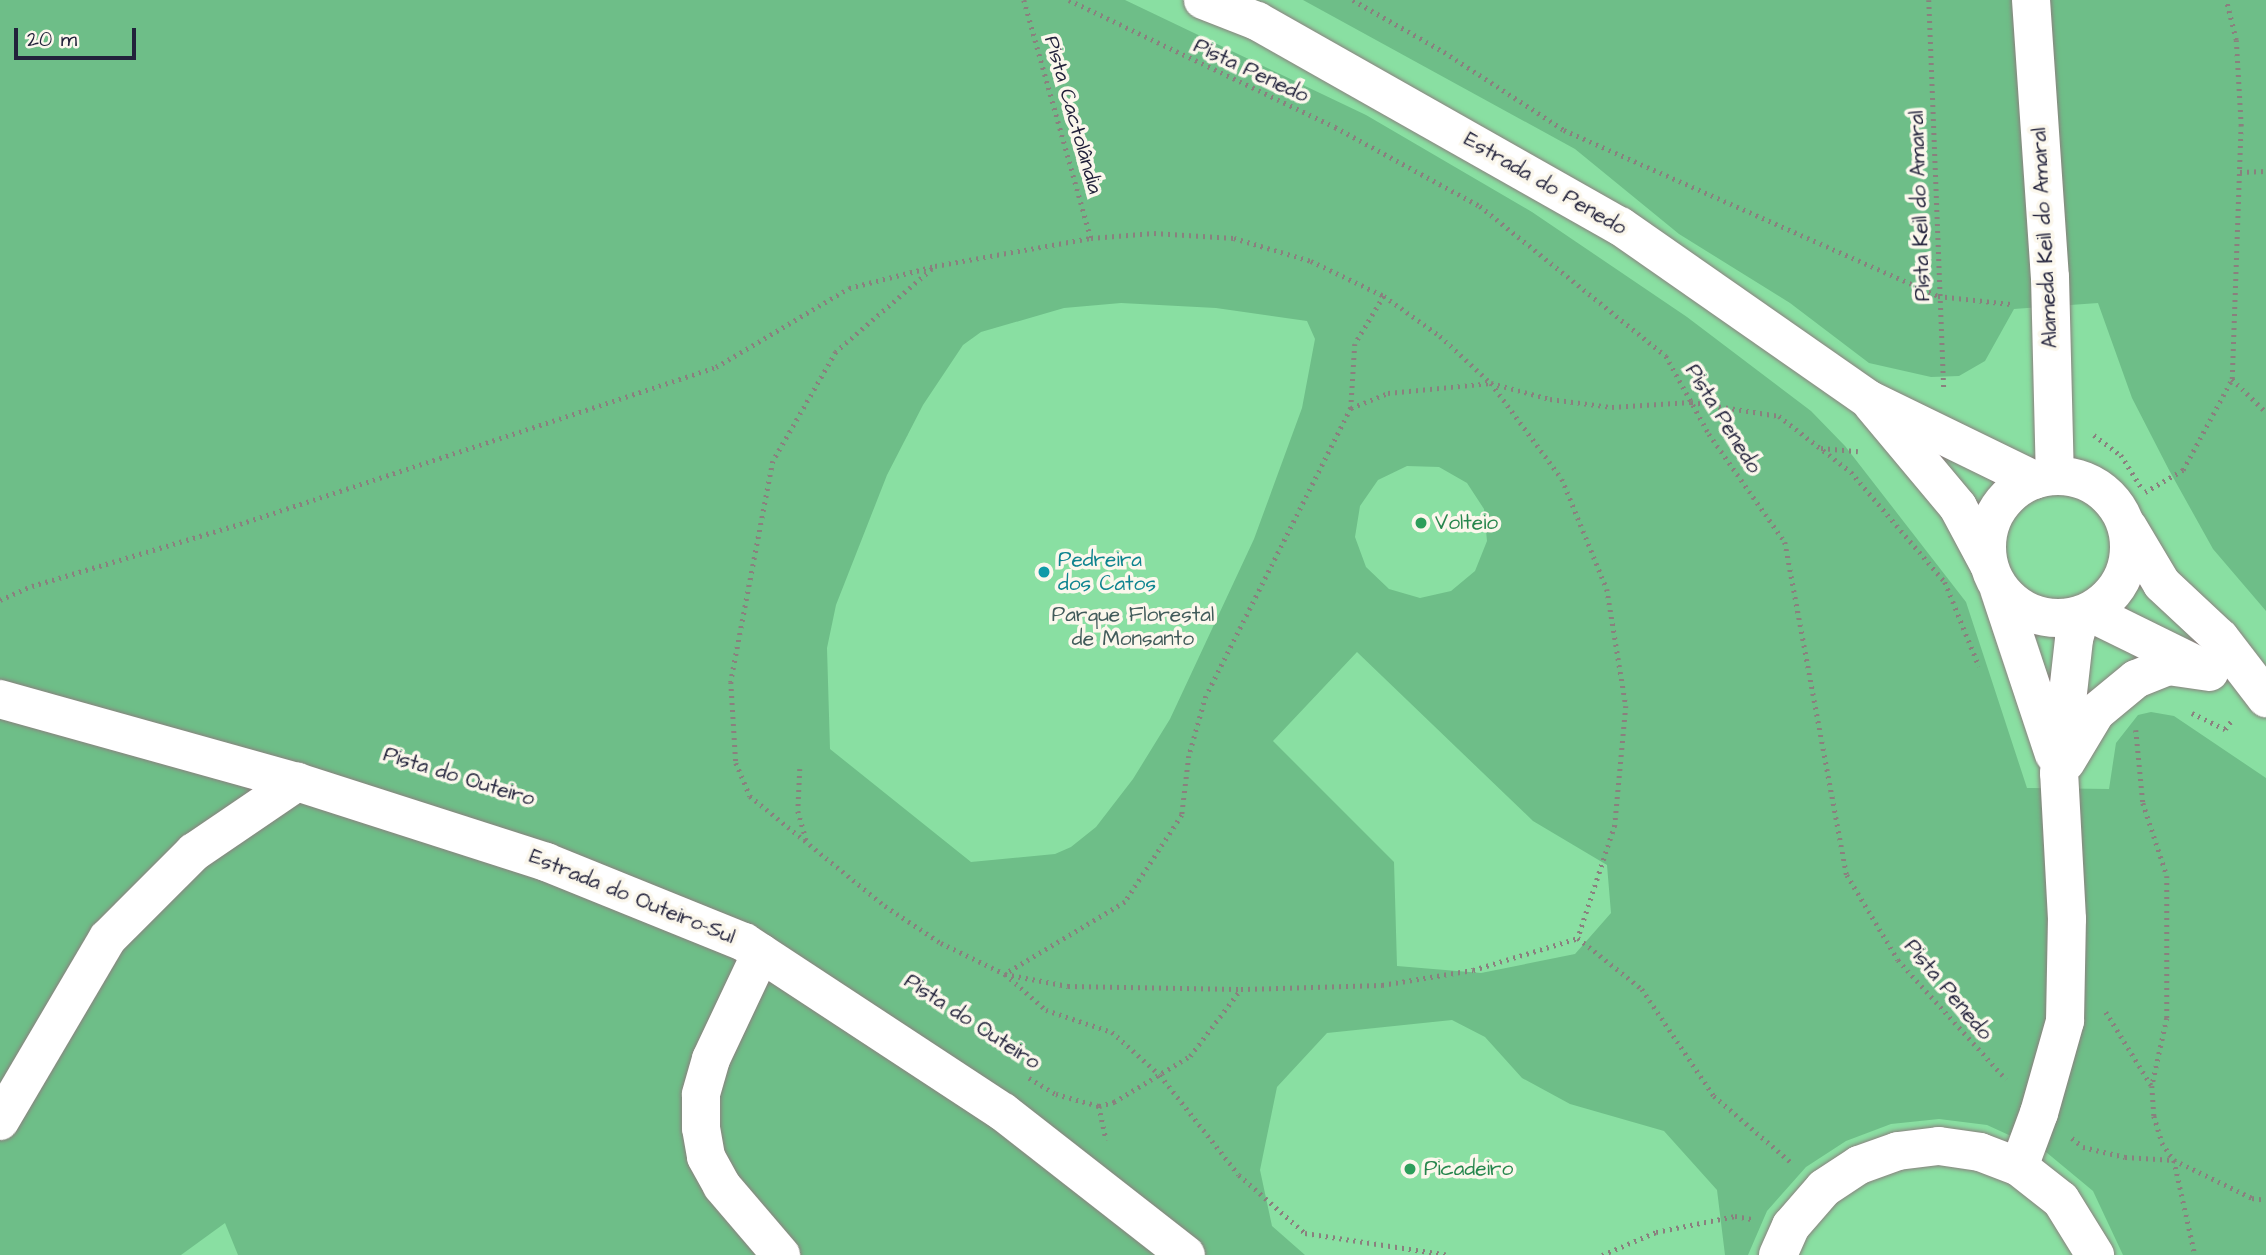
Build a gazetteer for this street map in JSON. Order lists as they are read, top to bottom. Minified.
{"streets":{"street":["Estrada do Penedo","Alameda Keil do Amaral","Estrada do Outeiro-Sul"],"path":["Pista Penedo","Pista Cactolândia","Pista Keil do Amaral","Pista do Outeiro"]},"crossings":[["Estrada do Penedo","Alameda Keil do Amaral"]],"parks":["Parque Florestal de Monsanto"],"places":["Volteio","Pedreira dos Catos","Picadeiro"],"scale_bar":"20 m"}
